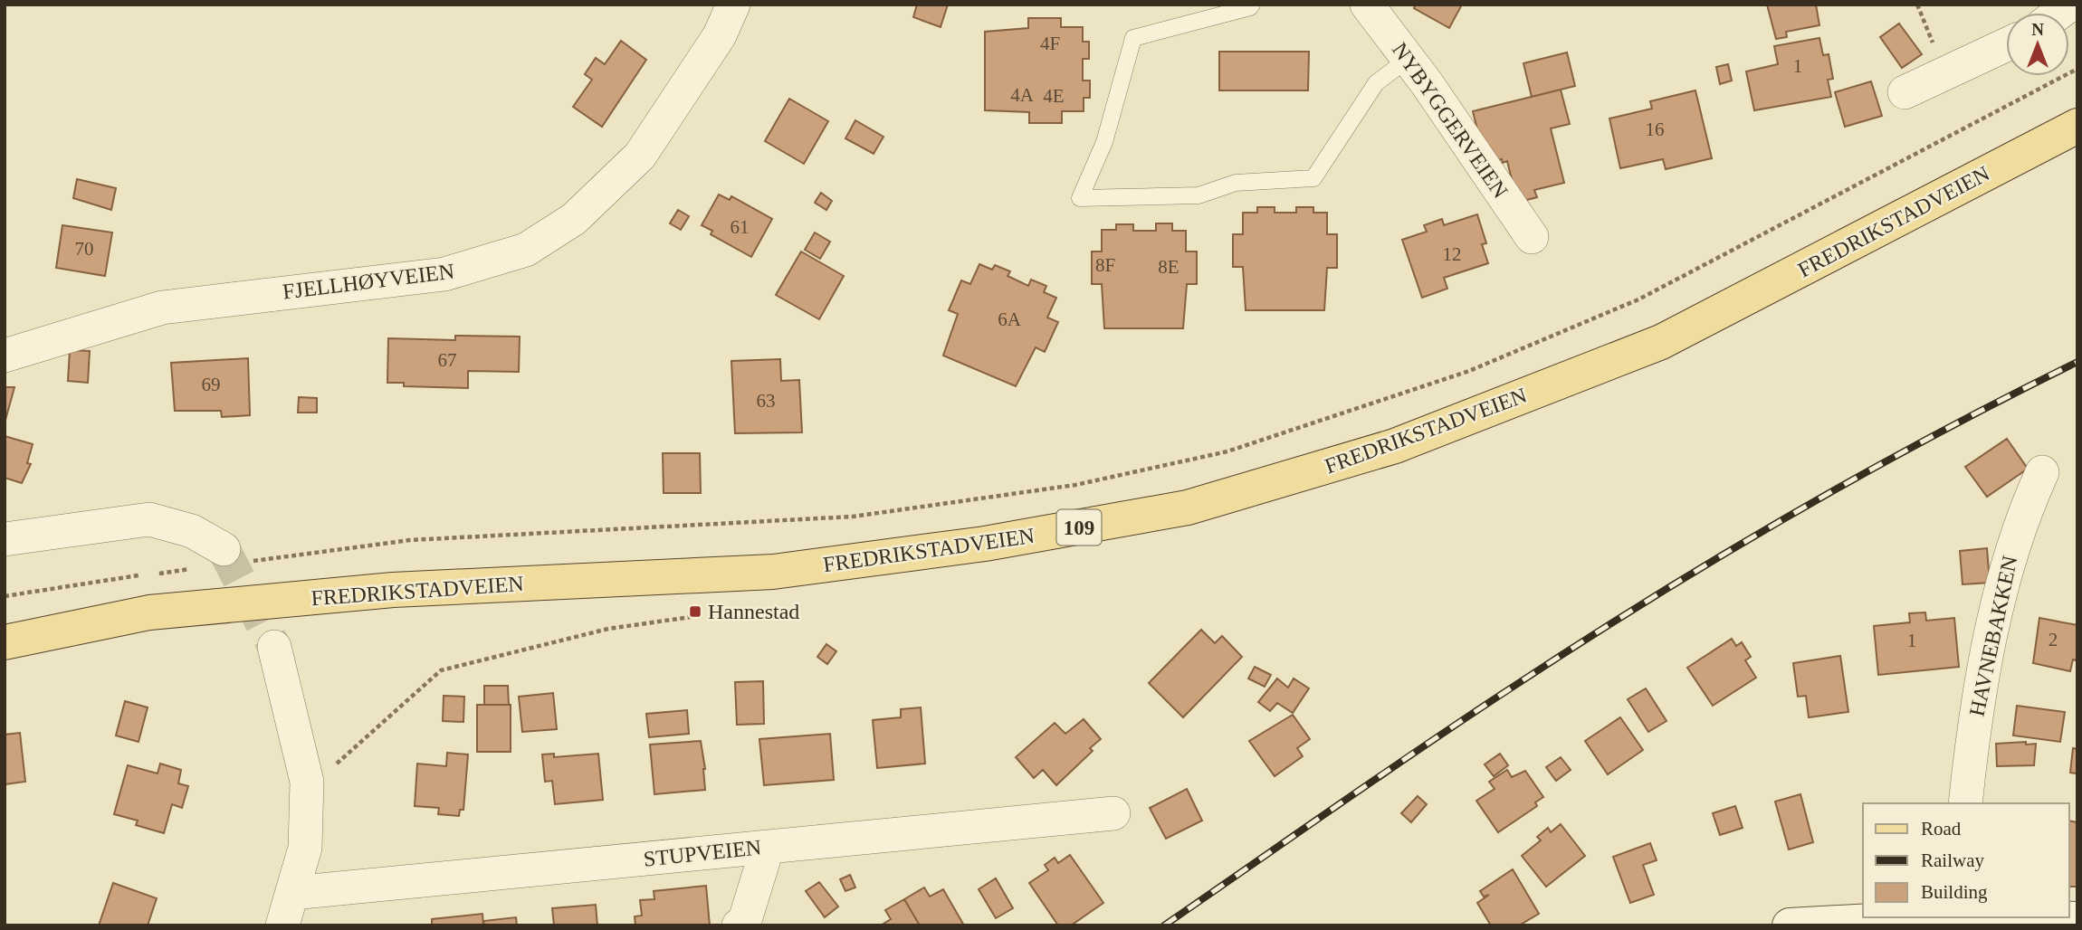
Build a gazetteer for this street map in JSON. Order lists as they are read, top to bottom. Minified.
{"streets":{"main road":["FREDRIKSTADVEIEN","109"],"street":["NYBYGGERVEIEN","FJELLHØYVEIEN","HAVNEBAKKEN","STUPVEIEN"]},"places":{"transit":["Hannestad"]},"house_numbers":["4F","1","4A","4E","16","61","70","12","8F","8E","6A","67","69","63","2","1"],"legend":["Road","Railway","Building"],"north":"top"}
